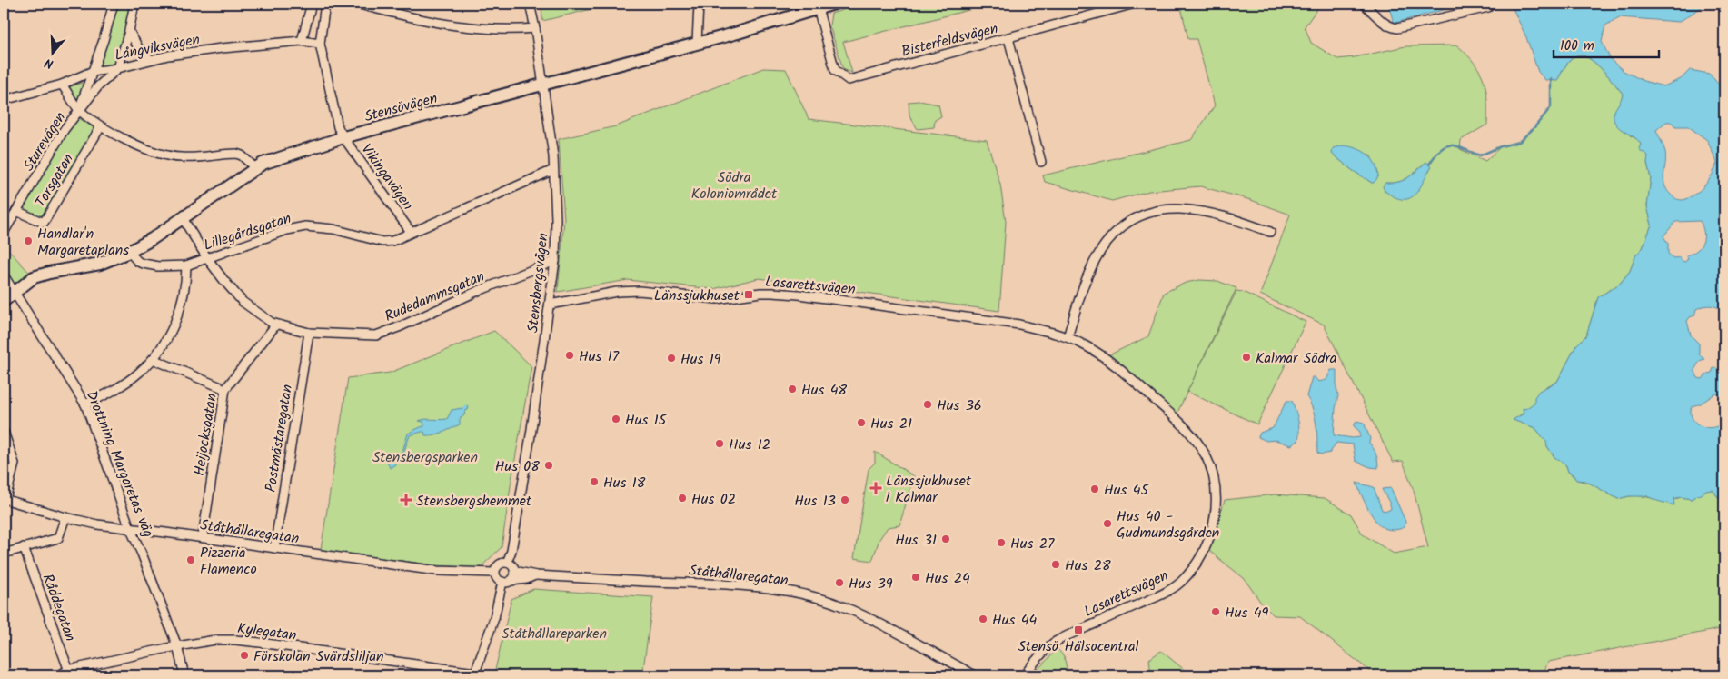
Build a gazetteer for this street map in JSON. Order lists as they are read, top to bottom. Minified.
{"streets":{"street":["Bisterfeldsvägen","Långviksvägen","Stensövägen","Sturevägen","Vikingavägen","Torsgatan","Lillegårdsgatan","Stensbergsvägen","Lasarettsvägen","Rudedammsgatan","Heijocksgatan","Postmästaregatan","Drottning Margaretas väg","Ståthållaregatan","Råddegatan","Kylegatan"]},"crossings":[["Bisterfeldsvägen","Stensövägen"],["Långviksvägen","Sturevägen"],["Långviksvägen","Vikingavägen"],["Stensövägen","Vikingavägen"],["Stensövägen","Lillegårdsgatan"],["Stensövägen","Stensbergsvägen"],["Stensövägen","Rudedammsgatan"],["Stensövägen","Drottning Margaretas väg"],["Sturevägen","Torsgatan"],["Vikingavägen","Lillegårdsgatan"],["Lillegårdsgatan","Stensbergsvägen"],["Lillegårdsgatan","Rudedammsgatan"],["Stensbergsvägen","Lasarettsvägen"],["Stensbergsvägen","Rudedammsgatan"],["Stensbergsvägen","Ståthållaregatan"],["Rudedammsgatan","Heijocksgatan"],["Rudedammsgatan","Postmästaregatan"],["Heijocksgatan","Ståthållaregatan"],["Postmästaregatan","Ståthållaregatan"],["Drottning Margaretas väg","Ståthållaregatan"],["Drottning Margaretas väg","Kylegatan"],["Råddegatan","Kylegatan"]],"parks":["Södra Koloniområdet","Stensbergsparken","Ståthållareparken"],"places":{"other":["Handlar'n Margaretaplans","Hus 17","Kalmar Södra","Hus 19","Hus 48","Hus 36","Hus 15","Hus 21","Hus 12","Hus 08","Hus 18","Hus 45","Hus 02","Hus 13","Hus 40 - Gudmundsgården","Hus 31","Hus 27","Pizzeria Flamenco","Hus 28","Hus 24","Hus 39","Hus 49","Hus 44","Förskolan Svärdsliljan"],"transit":["Länssjukhuset","Stensö Hälsocentral"],"health":["Länssjukhuset i Kalmar","Stensbergshemmet"]},"scale_bar":"100 m","north":"bottom"}
